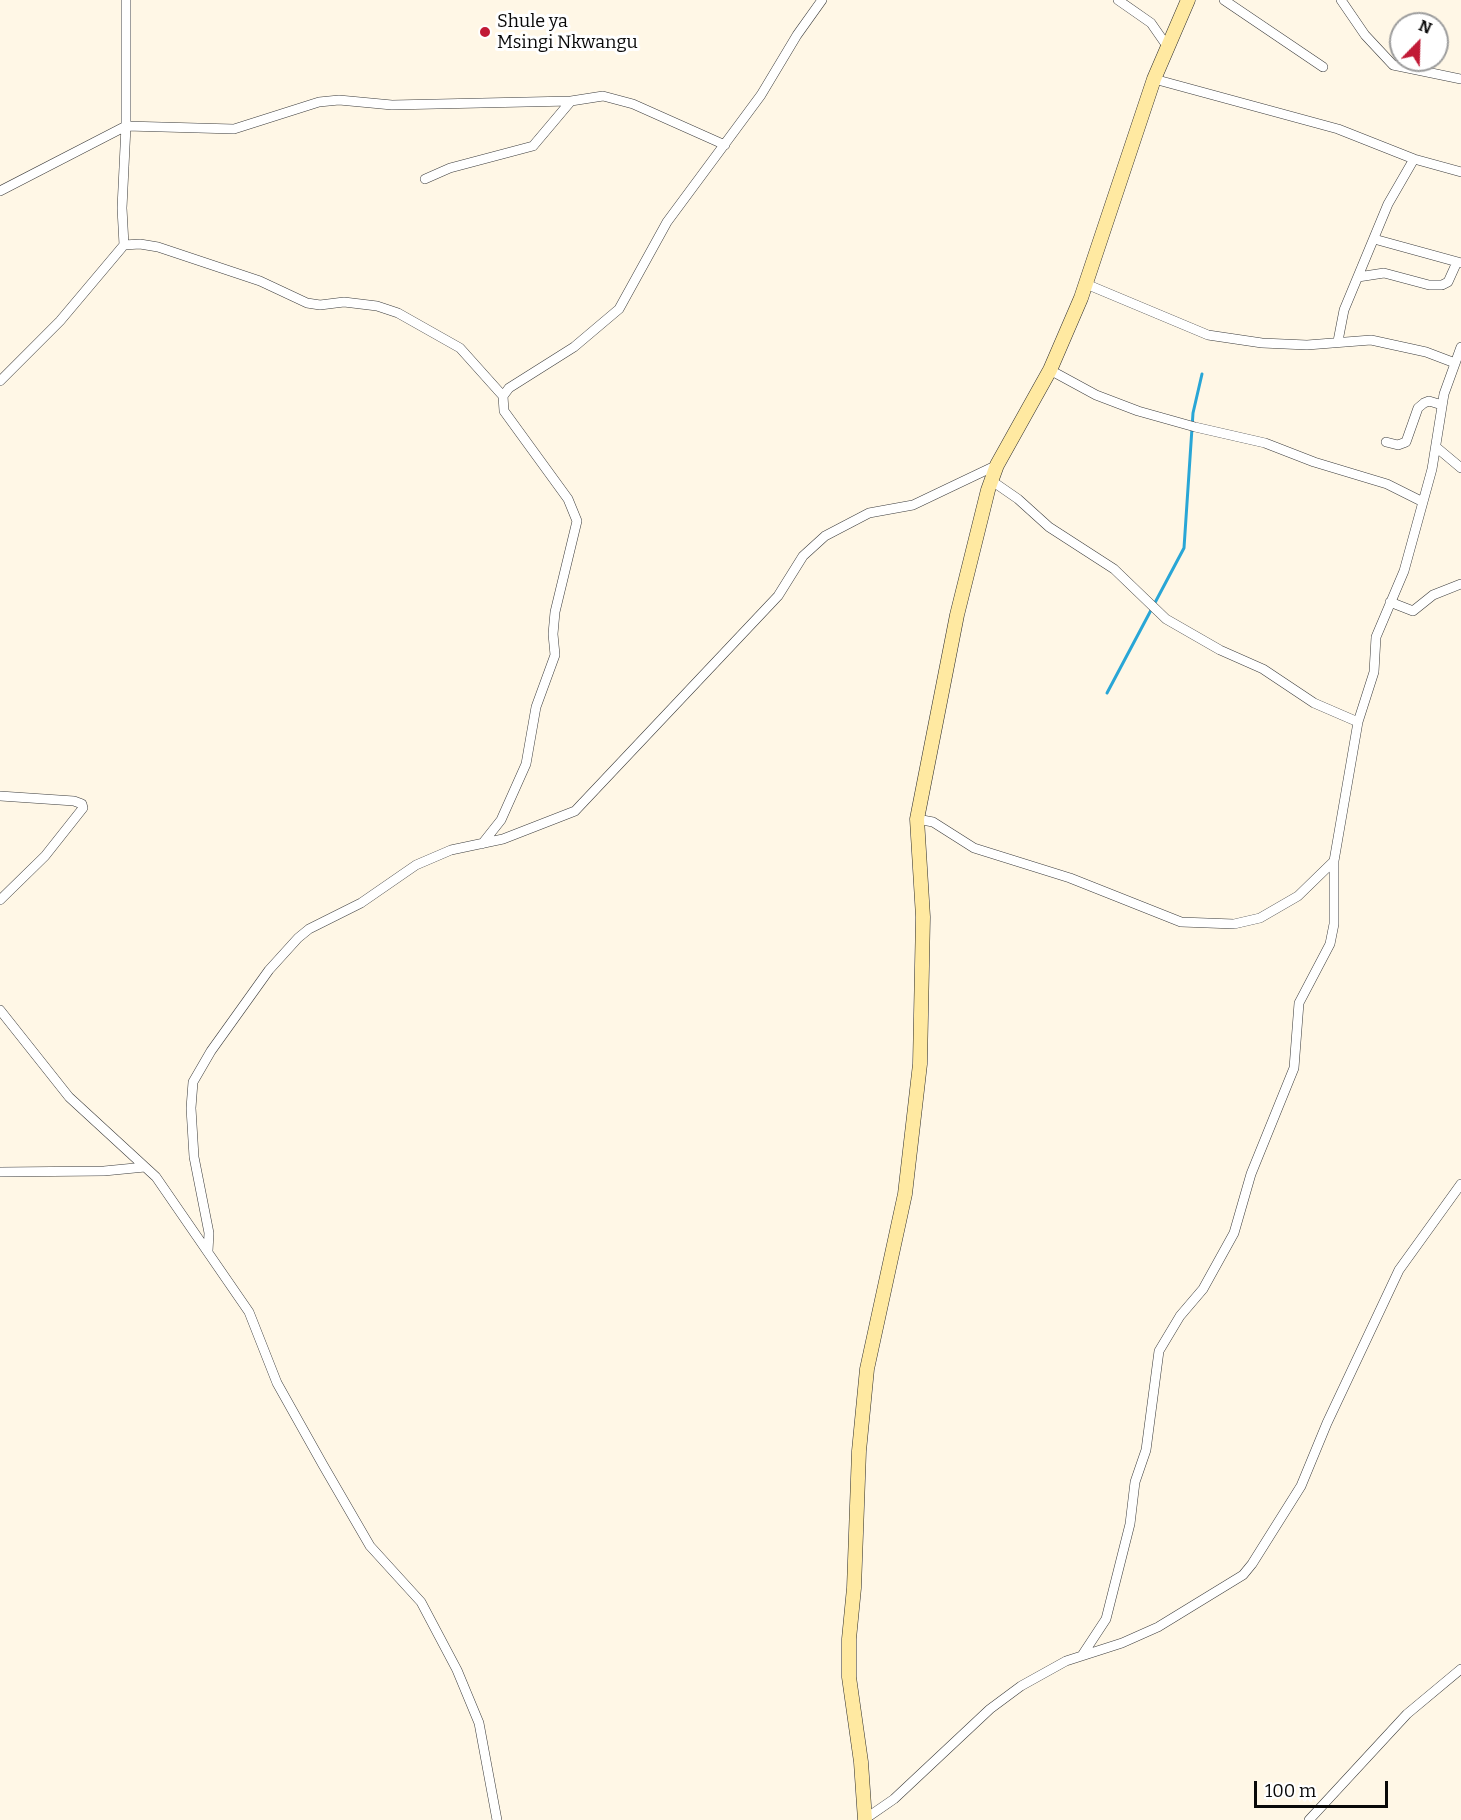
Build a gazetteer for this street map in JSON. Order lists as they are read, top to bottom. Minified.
{"places":["Shule ya Msingi Nkwangu"],"scale_bar":"100 m","north":"top right"}
